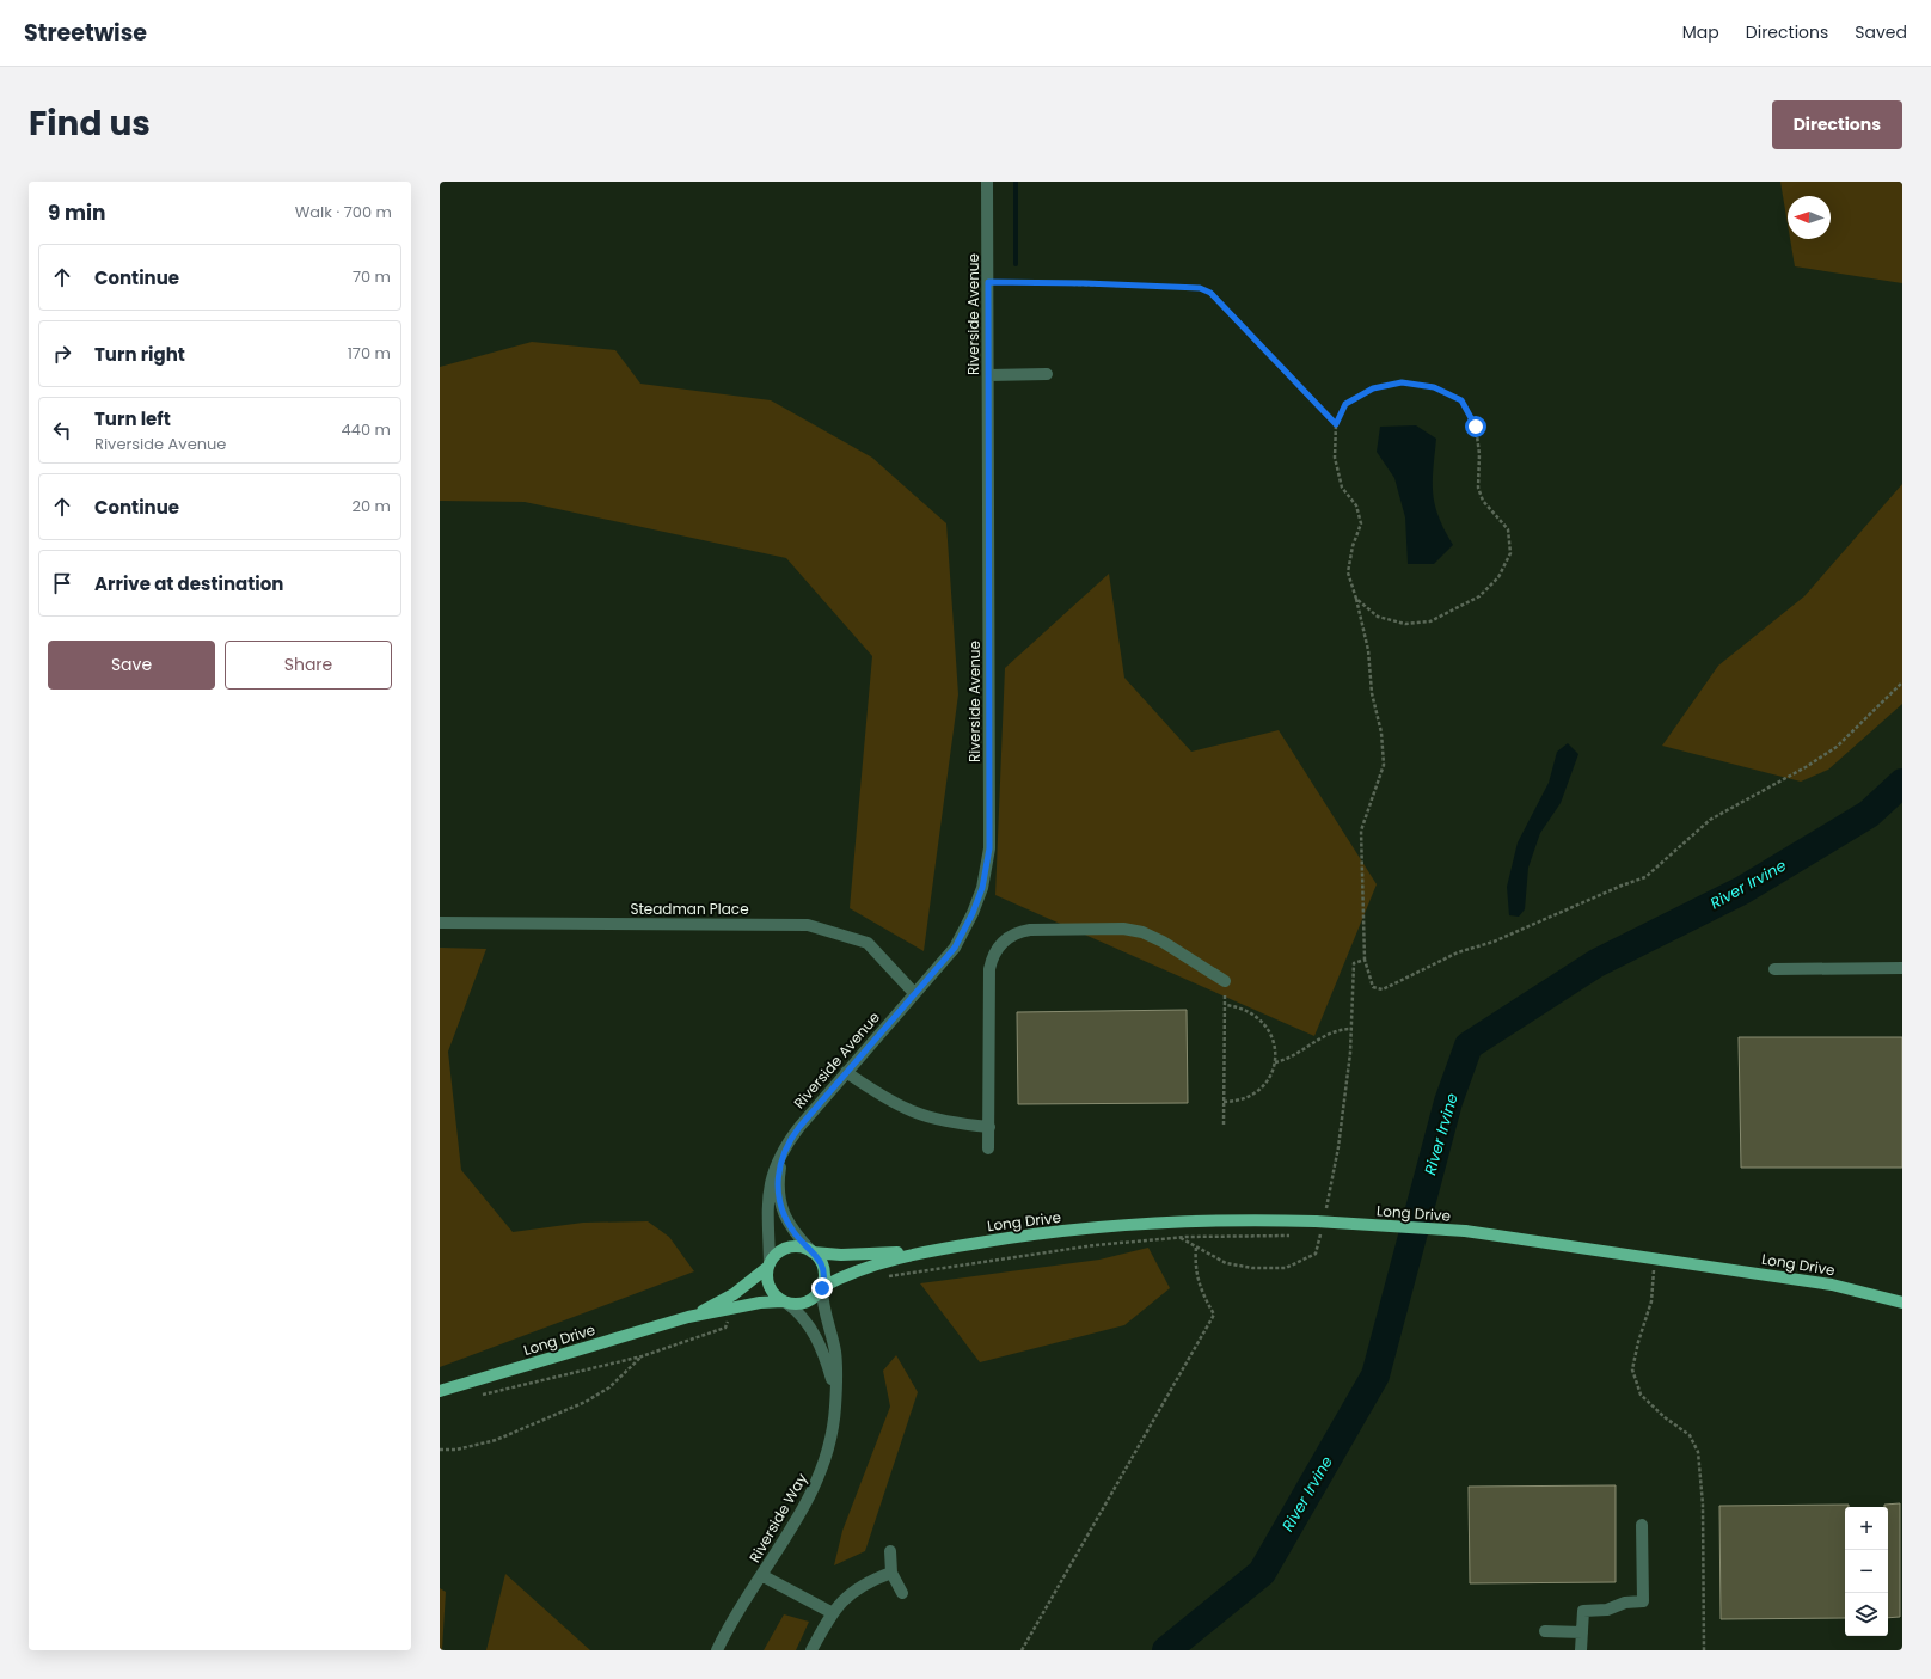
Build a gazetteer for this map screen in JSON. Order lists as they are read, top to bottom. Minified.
{"streets":{"main road":["Long Drive"],"street":["Riverside Avenue","Steadman Place","Riverside Way"]},"crossings":[["Riverside Avenue","Steadman Place"],["Riverside Avenue","Long Drive"],["Riverside Avenue","Riverside Way"],["Long Drive","Riverside Way"]],"water":["River Irvine"],"north":"left","page":{"header":"Streetwise","nav":["Map","Directions","Saved"],"title":"Find us","buttons":["Directions",["Save","Share"]],"heading":["9 min","Walk · 700 m"],"list":[["Continue","70 m"],["Turn right","170 m"],["Turn left","Riverside Avenue","440 m"],["Continue","20 m"],"Arrive at destination"],"map_buttons":["+","−"]}}
